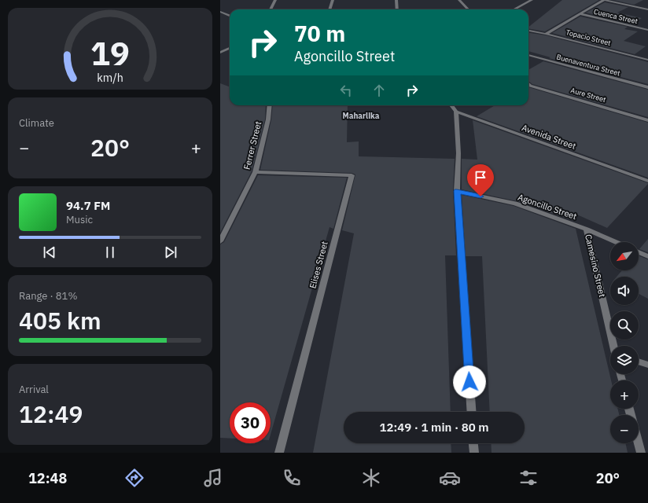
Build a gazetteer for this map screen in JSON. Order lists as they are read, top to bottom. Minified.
{"streets":{"street":["Cuenca Street","Topacio Street","Buenaventura Street","Aure Street","Avenida Street","Ferrer Street","Agoncillo Street","Elises Street","Camesino Street"]},"crossings":[["Ferrer Street","Elises Street"],["Agoncillo Street","Camesino Street"]],"districts":["Maharlika"],"north":"bottom left","page":{"turn":["70 m","Agoncillo Street"],"tile":["Climate",["Range · 81%","405 km"],["Arrival","12:49"]],"heat":["−","20°","+"],"song":["94.7 FM","Music"],"map_buttons":["+","−"],"limit":"30","trip":"12:49 · 1 min · 80 m","tabs":["12:48","20°"],"gauge":["19","km/h"]}}
